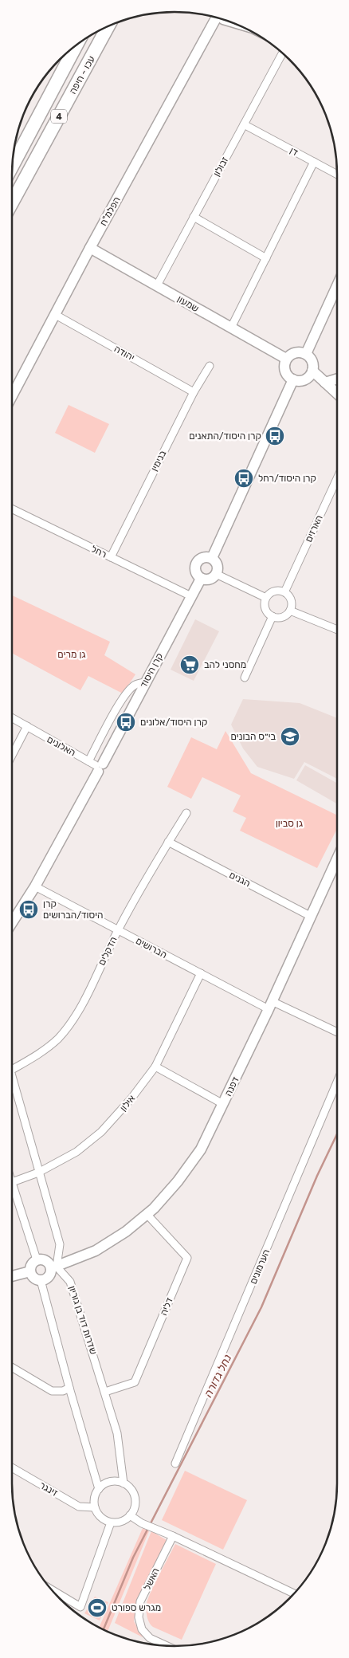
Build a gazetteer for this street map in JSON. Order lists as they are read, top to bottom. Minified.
{"streets":{"highway":["עכו - חיפה","4"],"street":["דן","זבולון","הפלמ\"ח","שמעון","יהודה","בנימין","הארזים","רחל","קרן היסוד","האלונים","הגנים","הברושים","הדקלים","דפנה","אילון","הערמונים","דליה","שדרות דוד בן גוריון","זינגר","האשל"]},"crossings":[["דן","זבולון"],["זבולון","שמעון"],["הפלמ\"ח","שמעון"],["הפלמ\"ח","יהודה"],["יהודה","בנימין"],["בנימין","רחל"],["רחל","קרן היסוד"],["קרן היסוד","האלונים"],["קרן היסוד","הברושים"],["הגנים","הדקלים"],["הגנים","דפנה"],["הברושים","הדקלים"],["הברושים","דפנה"],["הברושים","אילון"],["הדקלים","אילון"],["דפנה","דליה"],["דפנה","שדרות דוד בן גוריון"],["דליה","שדרות דוד בן גוריון"],["שדרות דוד בן גוריון","זינגר"]],"water":["נחל גדורה"],"parks":["גן מרים","גן סביון"],"places":{"bus stop":["קרן היסוד/התאנים","קרן היסוד/רחל","קרן היסוד/אלונים","קרן היסוד/הברושים"],"supermarket":["מחסני להב"],"school or university":["בי״ס הבונים"],"sports":["מגרש ספורט"]}}
